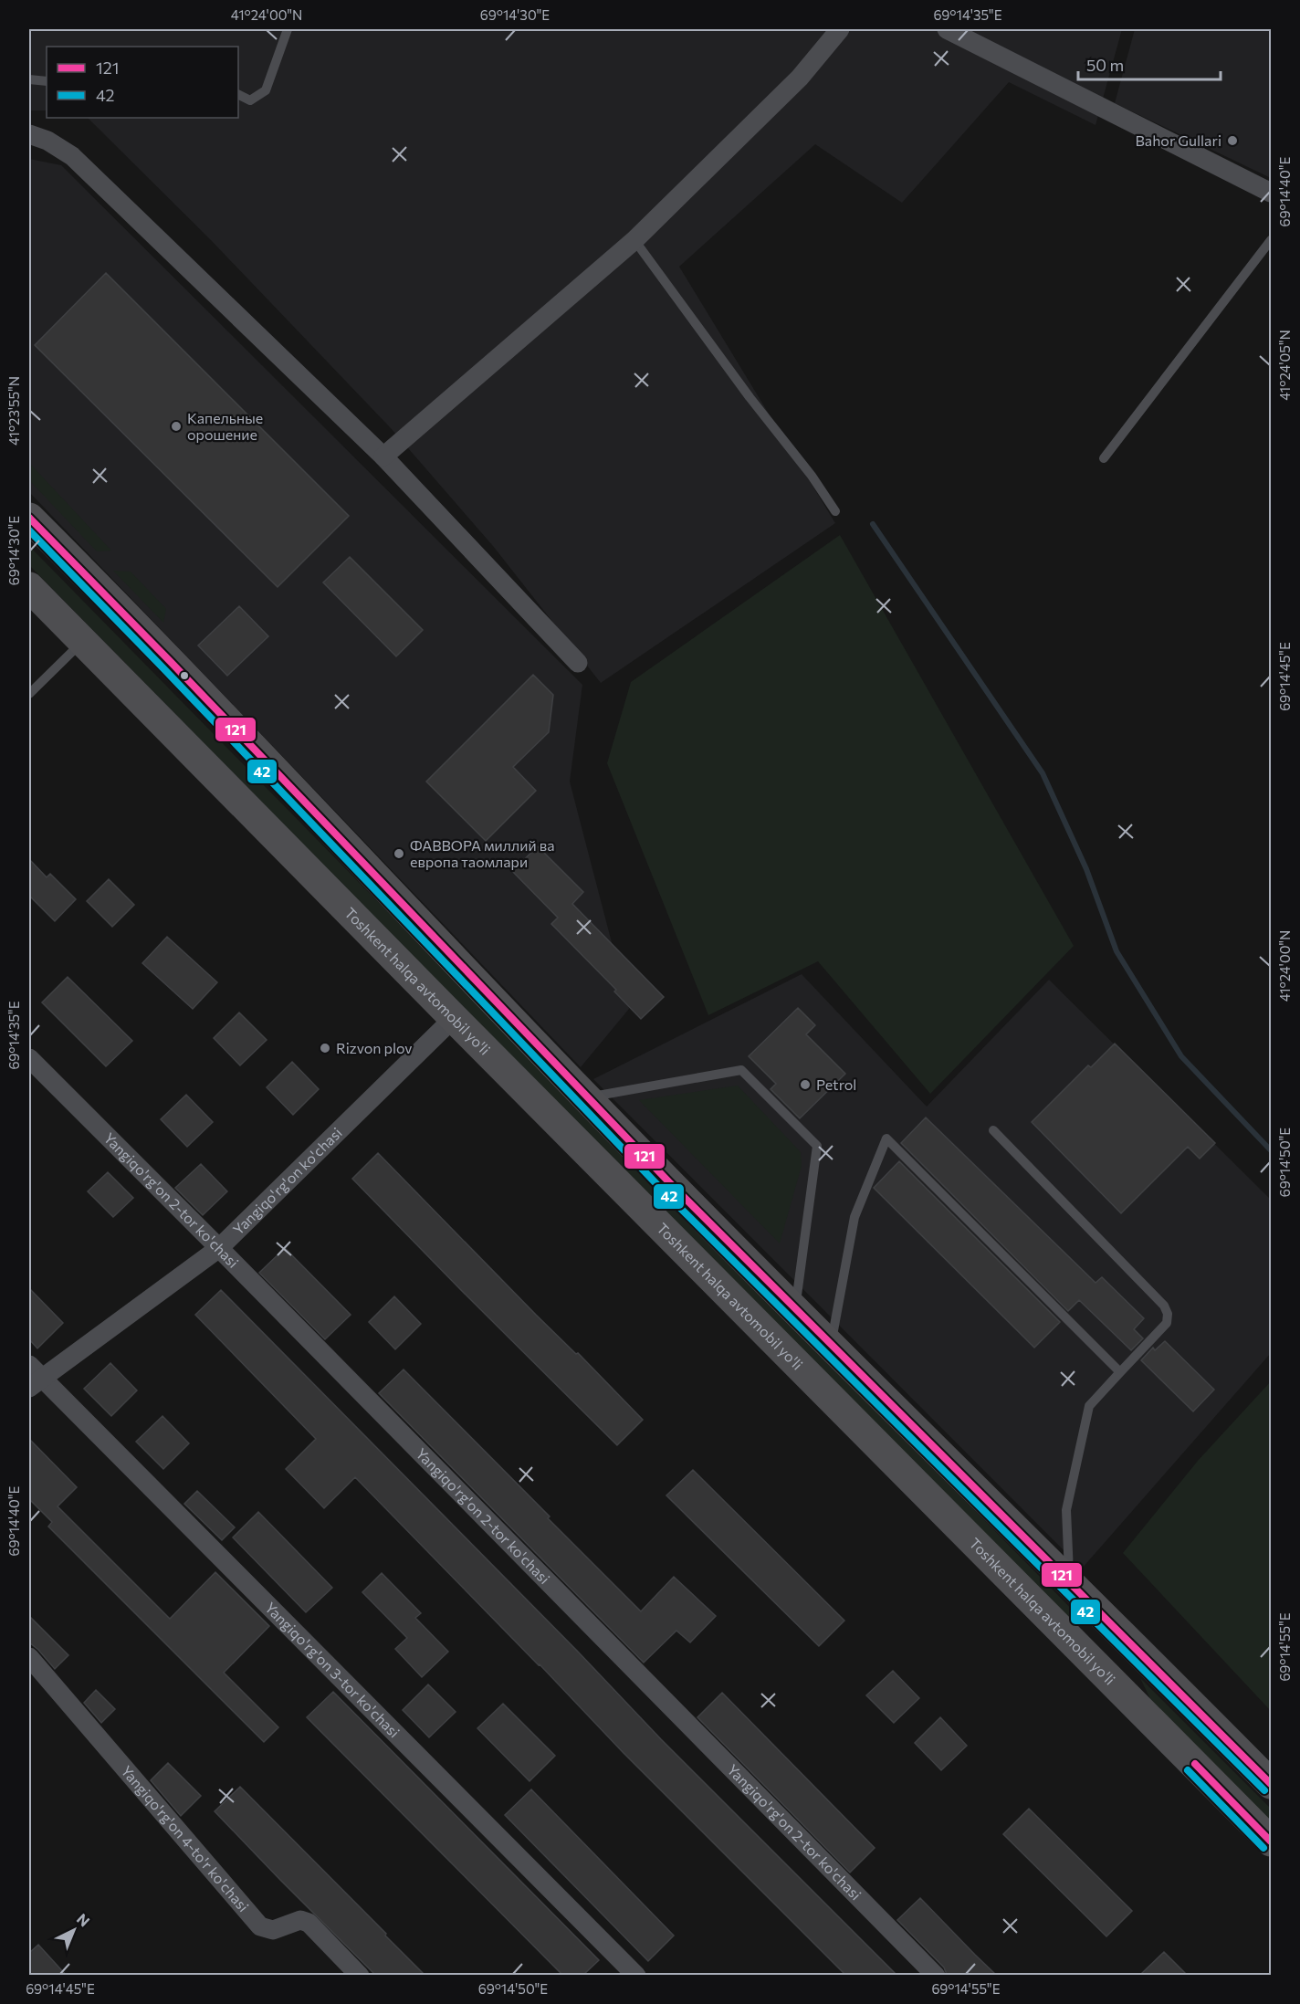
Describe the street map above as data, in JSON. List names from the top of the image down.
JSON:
{
  "streets": {
    "highway": ["Toshkent halqa avtomobil yo'li"],
    "street": [
      "Yangiqo'rg'on ko'chasi",
      "Yangiqo'rg'on 2-tor ko'chasi",
      "Yangiqo'rg'on 3-tor ko'chasi",
      "Yangiqo'rg'on 4-to'r ko'chasi"
    ]
  },
  "crossings": [
    ["Toshkent halqa avtomobil yo'li", "Yangiqo'rg'on ko'chasi"],
    ["Yangiqo'rg'on ko'chasi", "Yangiqo'rg'on 2-tor ko'chasi"],
    ["Yangiqo'rg'on ko'chasi", "Yangiqo'rg'on 3-tor ko'chasi"]
  ],
  "places": [
    "Bahor Gullari",
    "Капельные орошение",
    "ФАВВОРА миллий ва европа таомлари",
    "Rizvon plov",
    "Petrol"
  ],
  "lines": ["transit line 121", "transit line 42"],
  "legend": ["121", "42"],
  "scale_bar": "50 m",
  "north": "top right",
  "coordinates": [
    "41°24'00\"N",
    "69°14'30\"E",
    "69°14'35\"E",
    "69°14'40\"E",
    "41°24'05\"N",
    "41°23'55\"N",
    "69°14'45\"E",
    "69°14'50\"E",
    "69°14'55\"E"
  ]
}
